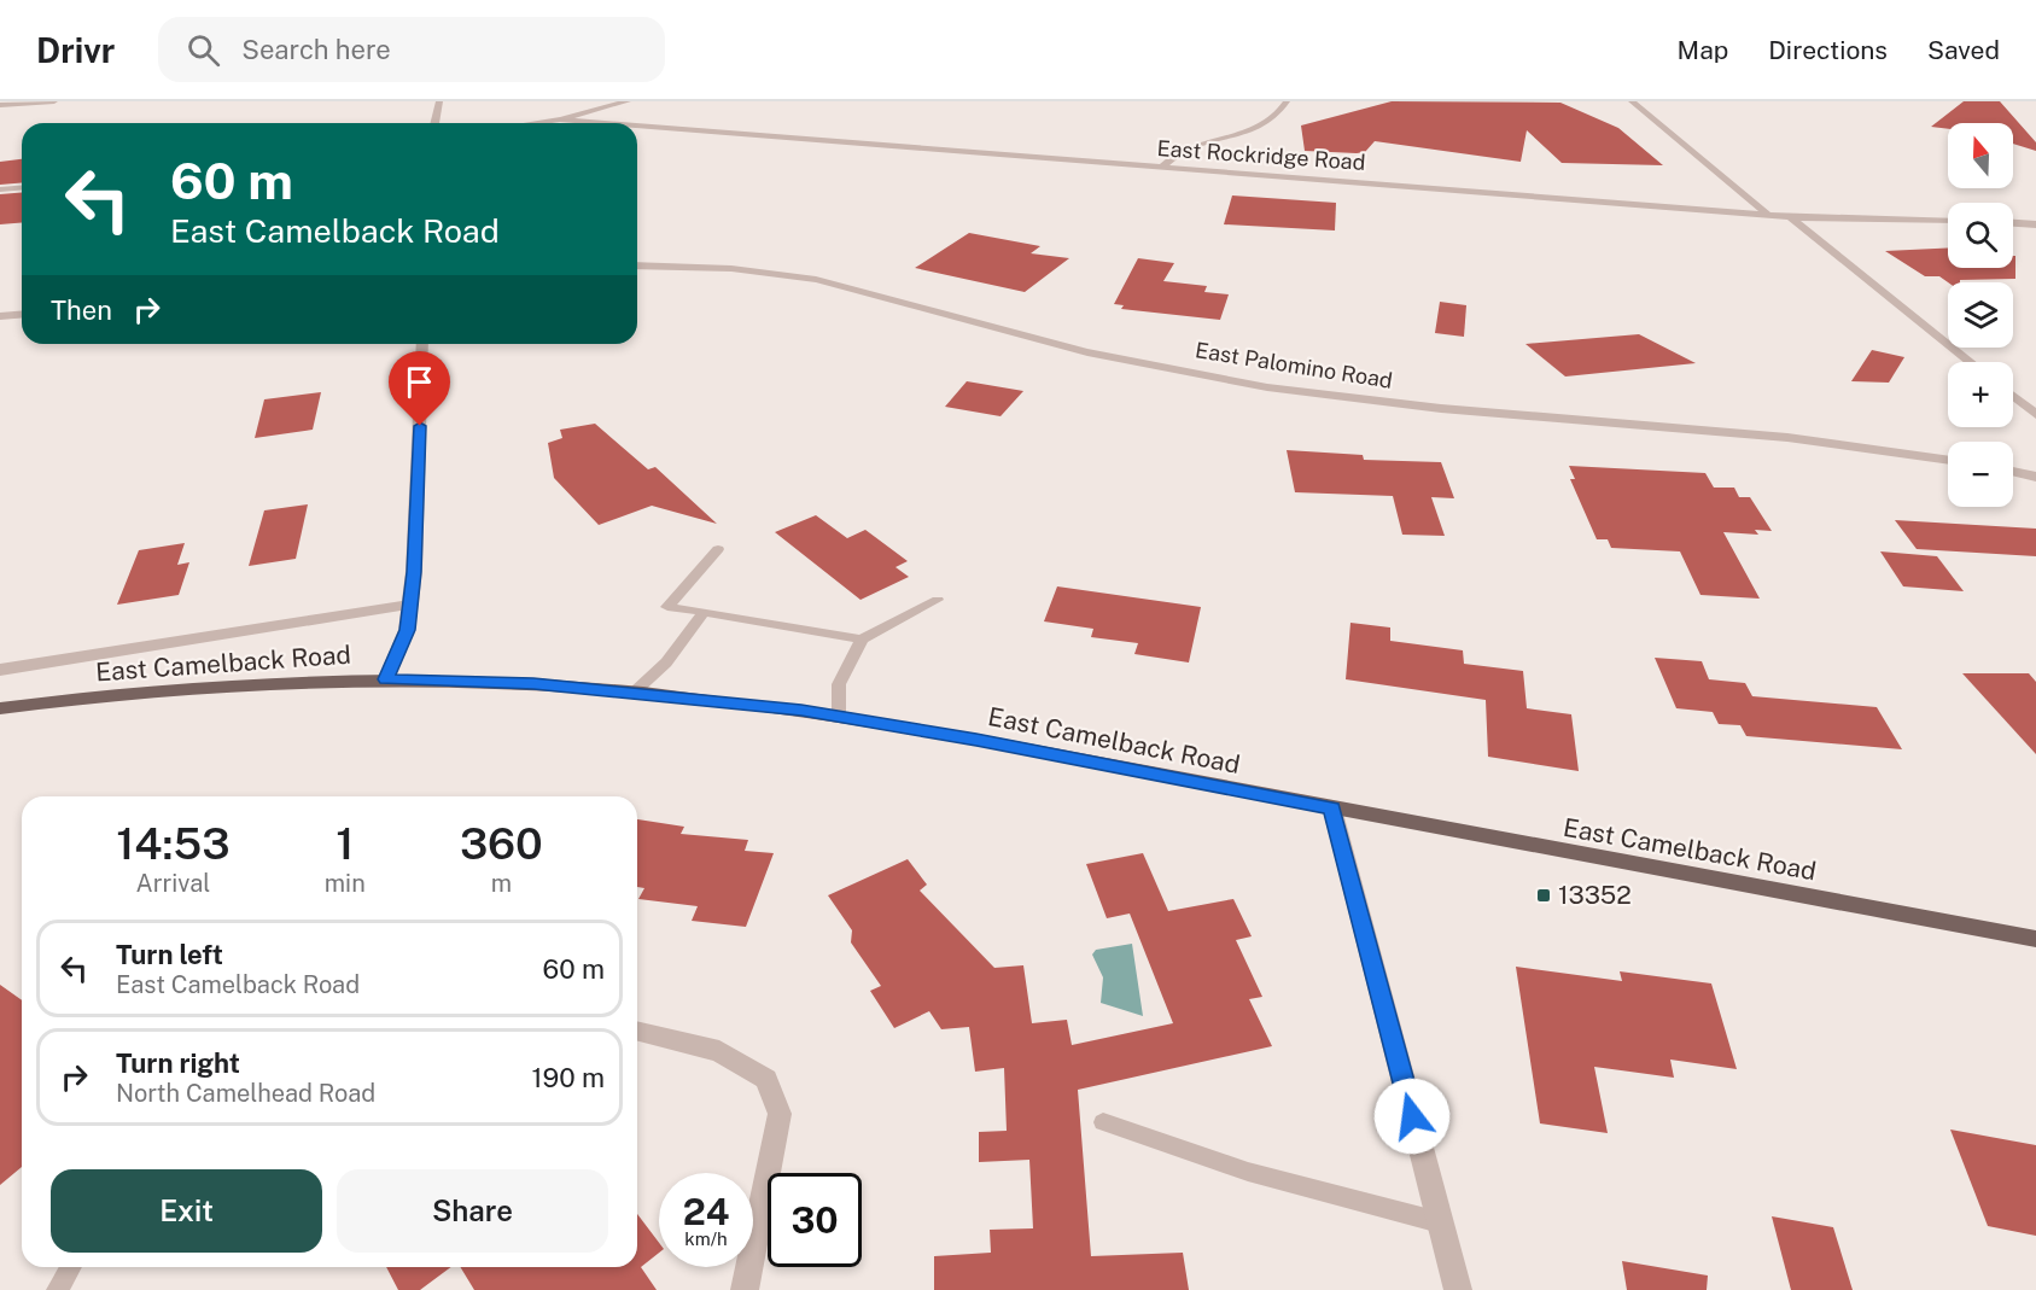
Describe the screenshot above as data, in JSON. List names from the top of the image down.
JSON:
{
  "streets": {
    "main road": ["East Camelback Road"],
    "street": ["East Rockridge Road", "East Palomino Road"]
  },
  "places": {
    "transit": ["13352"]
  },
  "north": "top",
  "page": {
    "header": "Drivr",
    "search": "Search here",
    "nav": ["Map", "Directions", "Saved"],
    "map_buttons": ["+", "−"],
    "turn": ["60 m", "East Camelback Road"],
    "then": "Then",
    "eta": [
      "14:53",
      "Arrival",
      "1",
      "min",
      "360",
      "m"
    ],
    "list": [
      {
        "name": "Turn left",
        "note": "East Camelback Road",
        "value": "60 m"
      },
      {
        "name": "Turn right",
        "note": "North Camelhead Road",
        "value": "190 m"
      }
    ],
    "buttons": ["Exit", "Share"],
    "speed": "24 km/h",
    "limit": "30"
  }
}
